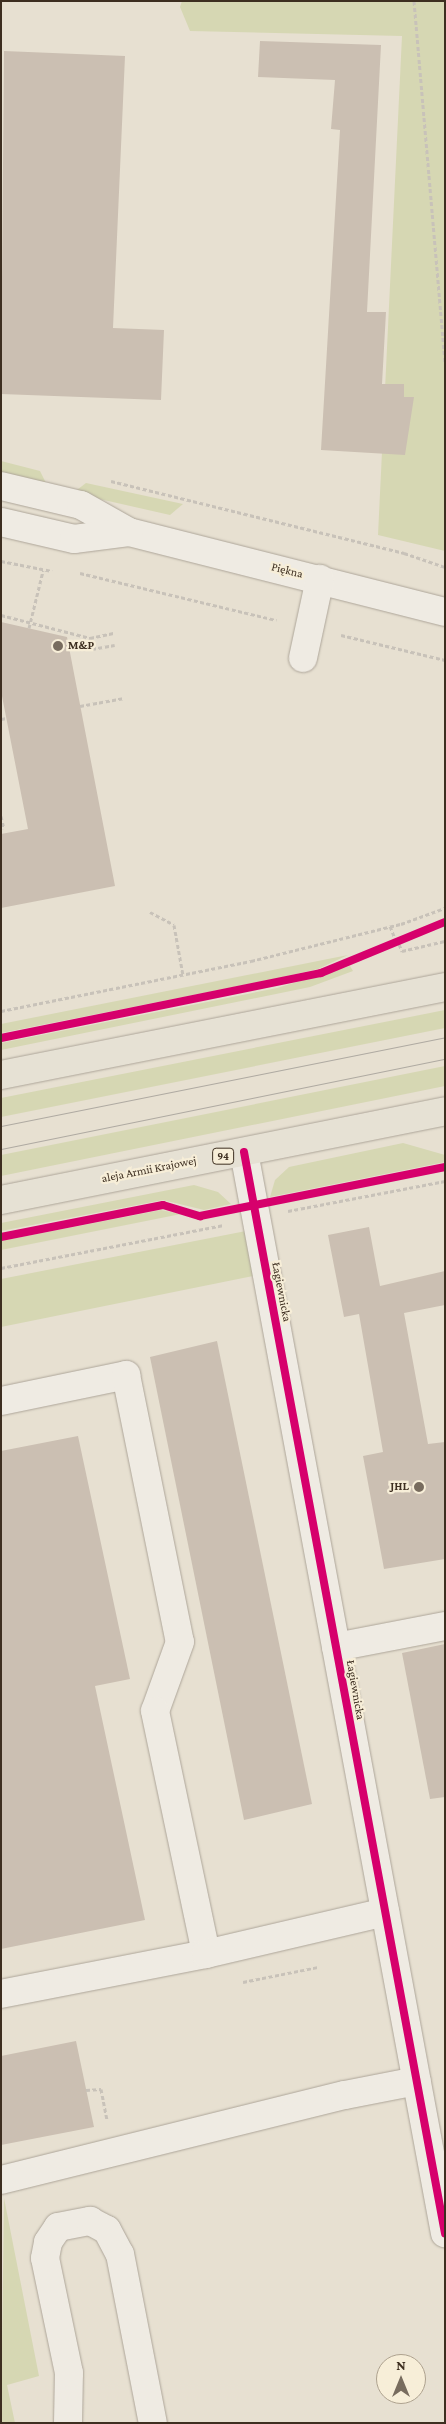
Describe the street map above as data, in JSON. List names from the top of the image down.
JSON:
{
  "streets": {
    "main road": ["94", "aleja Armii Krajowej"],
    "street": ["Piękna", "Łagiewnicka"]
  },
  "crossings": [
    ["aleja Armii Krajowej", "Łagiewnicka"]
  ],
  "places": ["M&P", "JHL"],
  "north": "top"
}
